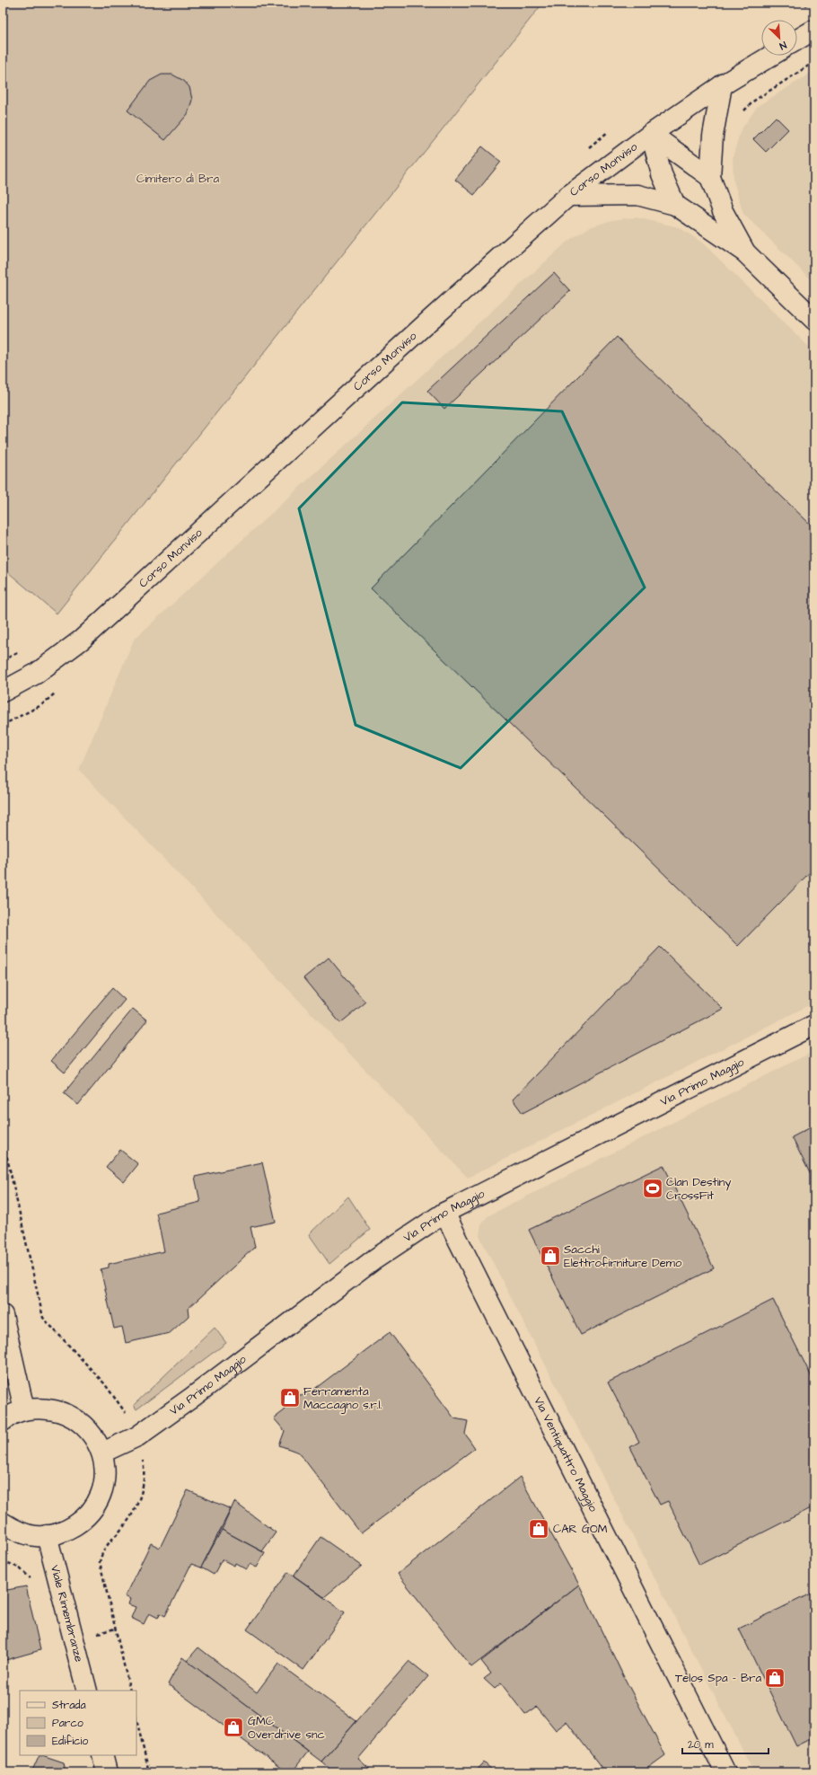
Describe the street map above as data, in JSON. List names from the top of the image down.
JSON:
{
  "streets": {
    "street": [
      "Corso Monviso",
      "Via Primo Maggio",
      "Via Ventiquattro Maggio",
      "Viale Rimembranze"
    ]
  },
  "crossings": [
    ["Via Primo Maggio", "Via Ventiquattro Maggio"]
  ],
  "parks": ["Cimitero di Bra"],
  "places": {
    "sports": ["Clan Destiny CrossFit"],
    "shop": [
      "Sacchi Elettrofirniture Demo",
      "Ferramenta Maccagno s.r.l.",
      "CAR GOM",
      "Telos Spa - Bra",
      "GMC Overdrive snc"
    ]
  },
  "legend": ["Strada", "Parco", "Edificio"],
  "scale_bar": "20 m",
  "north": "bottom right"
}
